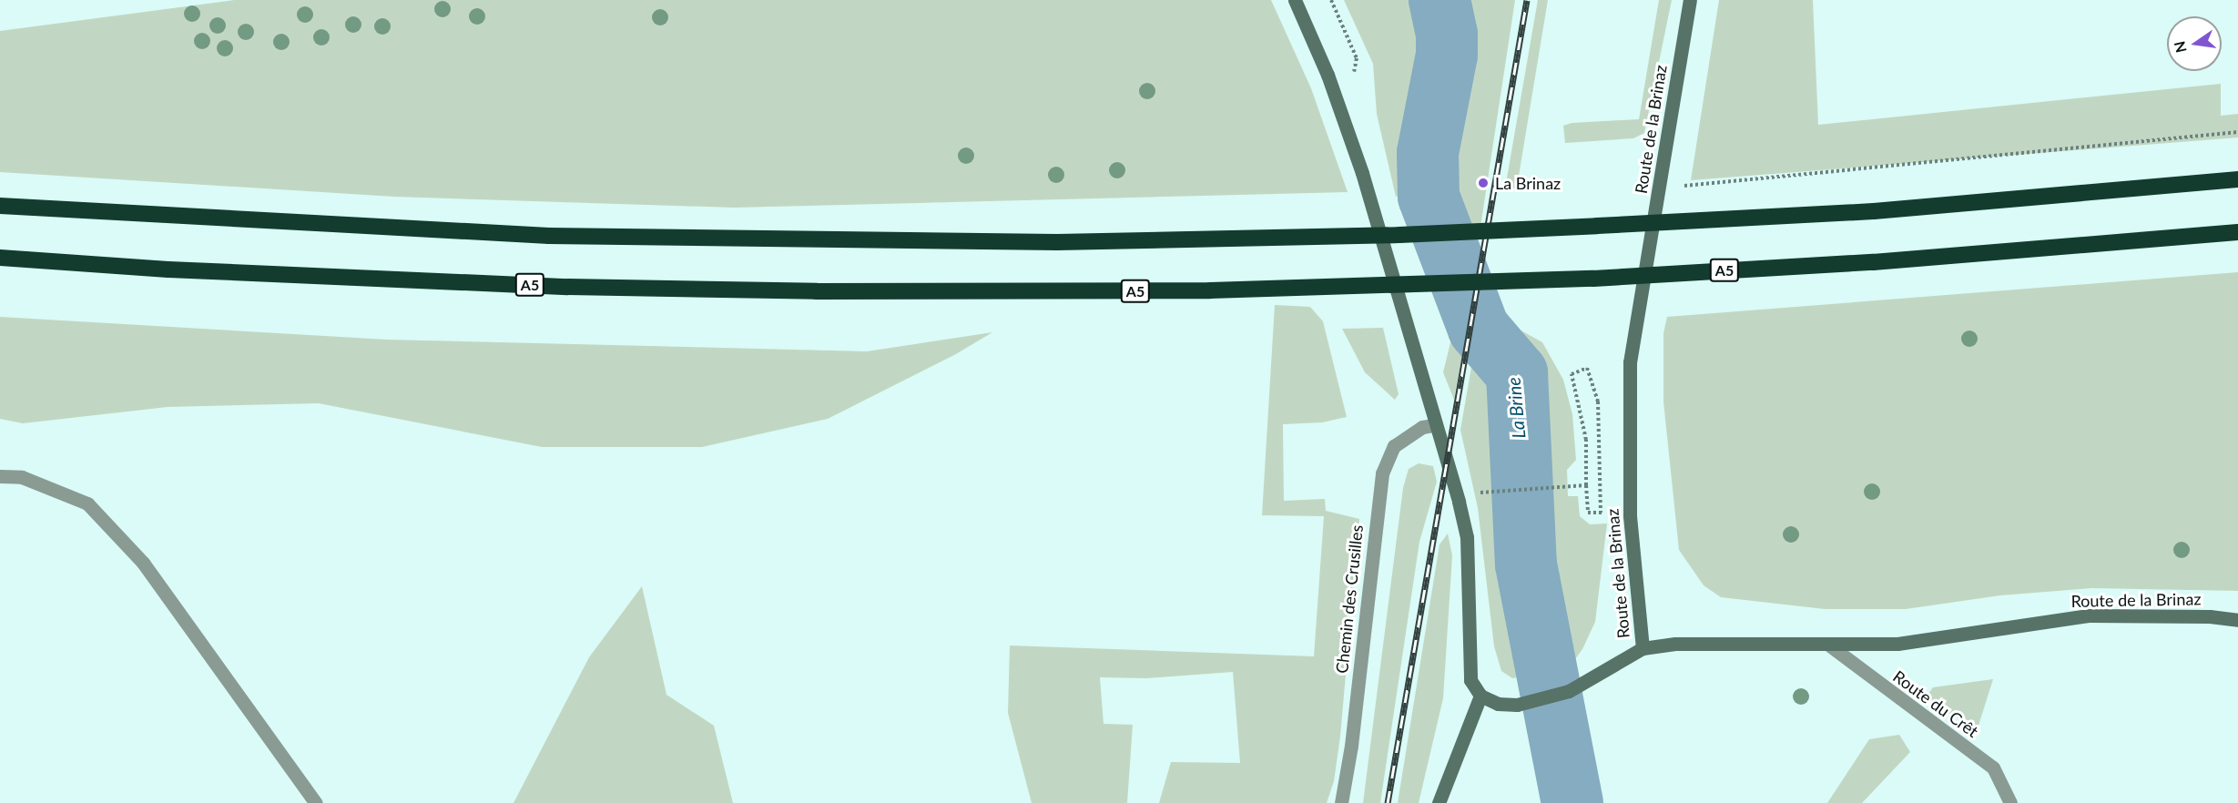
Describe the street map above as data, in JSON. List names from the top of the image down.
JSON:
{
  "streets": {
    "highway": ["A5"],
    "street": ["Route de la Brinaz", "Chemin des Crusilles", "Route du Crêt"]
  },
  "crossings": [
    ["Route de la Brinaz", "Route du Crêt"]
  ],
  "water": ["La Brine"],
  "places": ["La Brinaz"],
  "north": "left"
}
